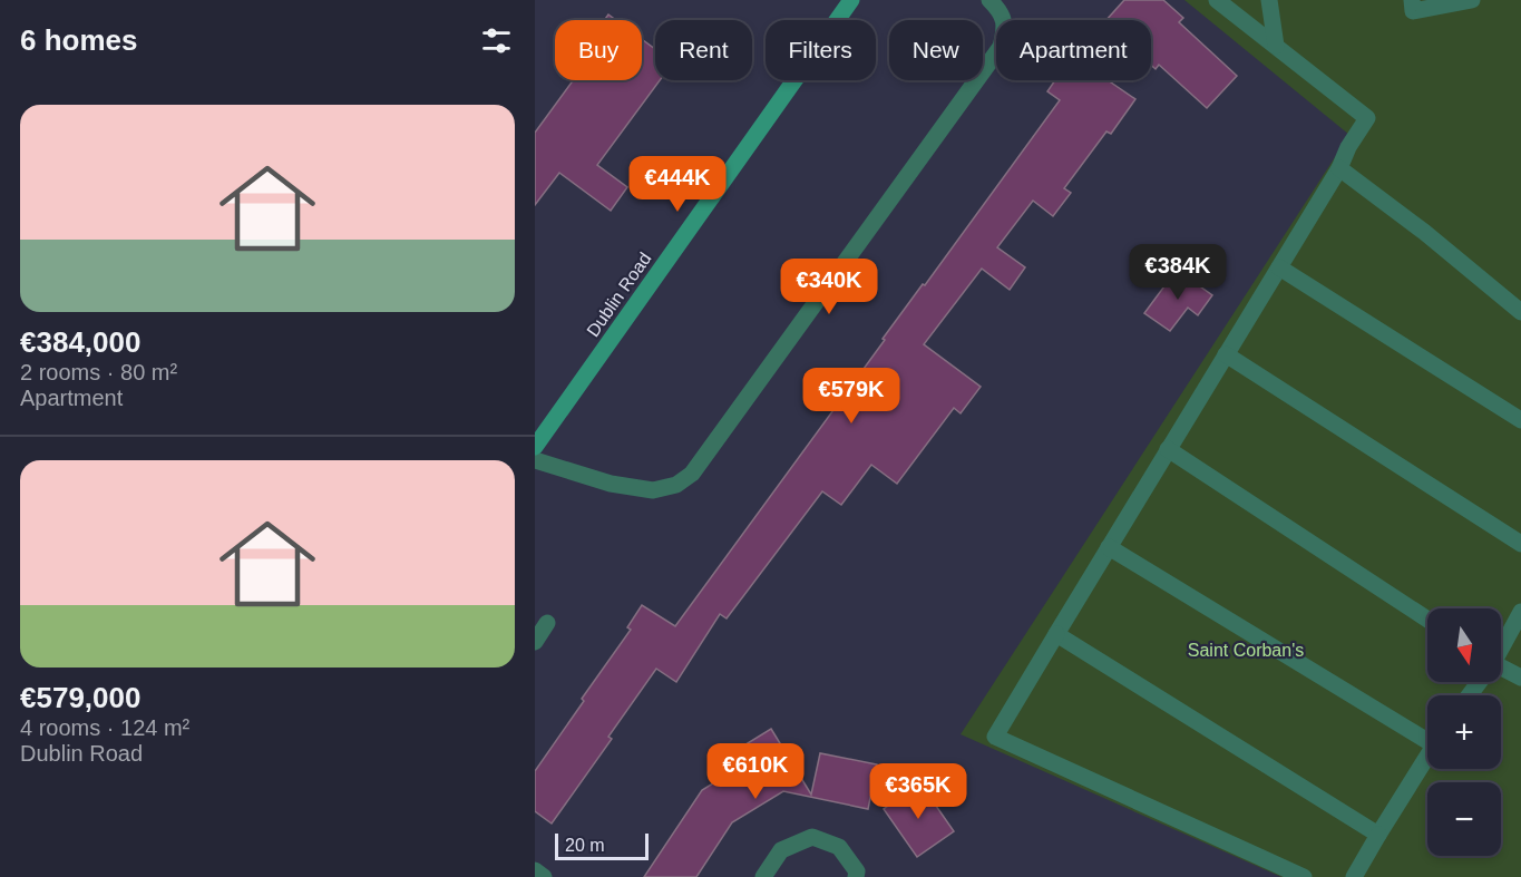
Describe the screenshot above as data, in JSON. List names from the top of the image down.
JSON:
{
  "streets": {
    "main road": ["Dublin Road"]
  },
  "parks": ["Saint Corban's"],
  "scale_bar": "20 m",
  "north": "bottom",
  "page": {
    "heading": "6 homes",
    "chip": [
      "Buy",
      "Rent",
      "Filters",
      "New",
      "Apartment"
    ],
    "list": [
      {
        "name": "€384,000",
        "note": "2 rooms · 80 m² · Apartment"
      },
      {
        "name": "€579,000",
        "note": "4 rooms · 124 m² · Dublin Road"
      }
    ],
    "price": [
      "€444K",
      "€384K",
      "€340K",
      "€579K",
      "€610K",
      "€365K"
    ],
    "map_buttons": ["+", "−"],
    "scale": "20 m"
  }
}
